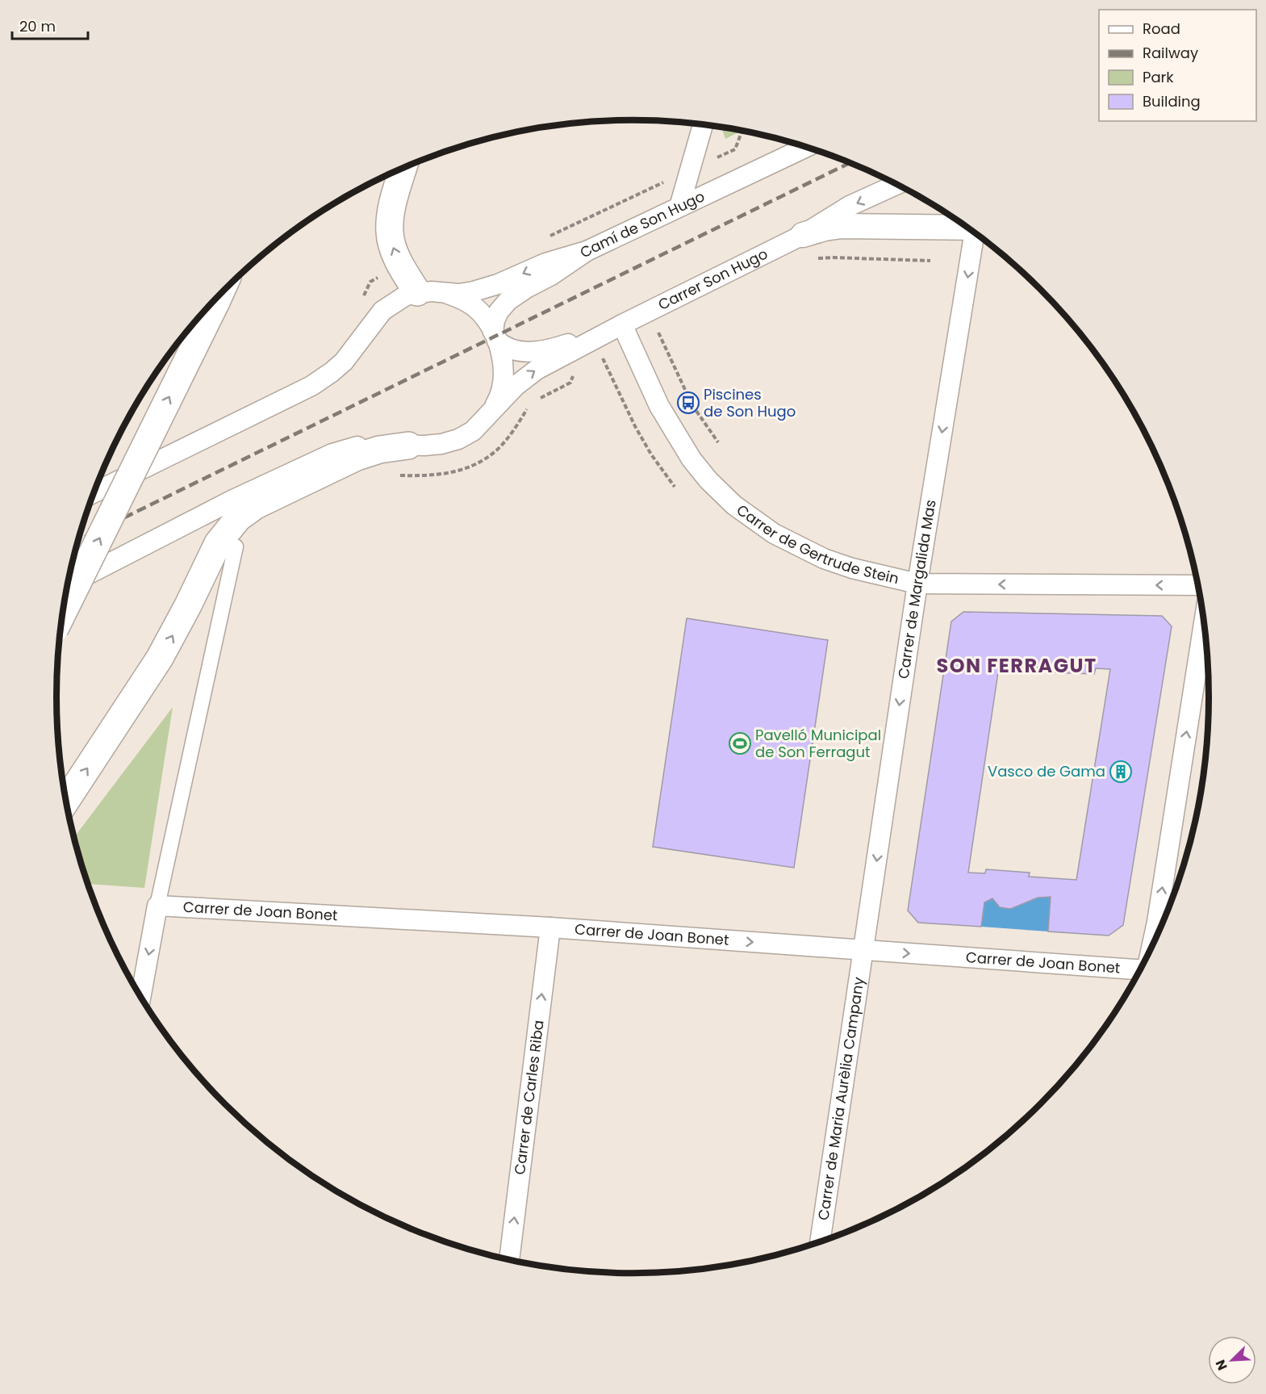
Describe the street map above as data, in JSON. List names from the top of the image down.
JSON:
{
  "streets": {
    "street": [
      "Camí de Son Hugo",
      "Carrer Son Hugo",
      "Carrer de Gertrude Stein",
      "Carrer de Margalida Mas",
      "Carrer de Joan Bonet",
      "Carrer de Carles Riba",
      "Carrer de Maria Aurèlia Campany"
    ]
  },
  "crossings": [
    ["Carrer Son Hugo", "Carrer de Gertrude Stein"],
    ["Carrer de Gertrude Stein", "Carrer de Margalida Mas"],
    ["Carrer de Margalida Mas", "Carrer de Joan Bonet"],
    ["Carrer de Margalida Mas", "Carrer de Maria Aurèlia Campany"],
    ["Carrer de Joan Bonet", "Carrer de Carles Riba"],
    ["Carrer de Joan Bonet", "Carrer de Maria Aurèlia Campany"]
  ],
  "one_way": [
    "Carrer de Gertrude Stein",
    "Carrer de Margalida Mas",
    "Carrer de Joan Bonet",
    "Carrer de Carles Riba"
  ],
  "districts": ["SON FERRAGUT"],
  "places": {
    "bus stop": ["Piscines de Son Hugo"],
    "sports": ["Pavelló Municipal de Son Ferragut"],
    "building": ["Vasco de Gama"]
  },
  "legend": [
    "Road",
    "Railway",
    "Park",
    "Building"
  ],
  "scale_bar": "20 m",
  "north": "bottom left"
}
